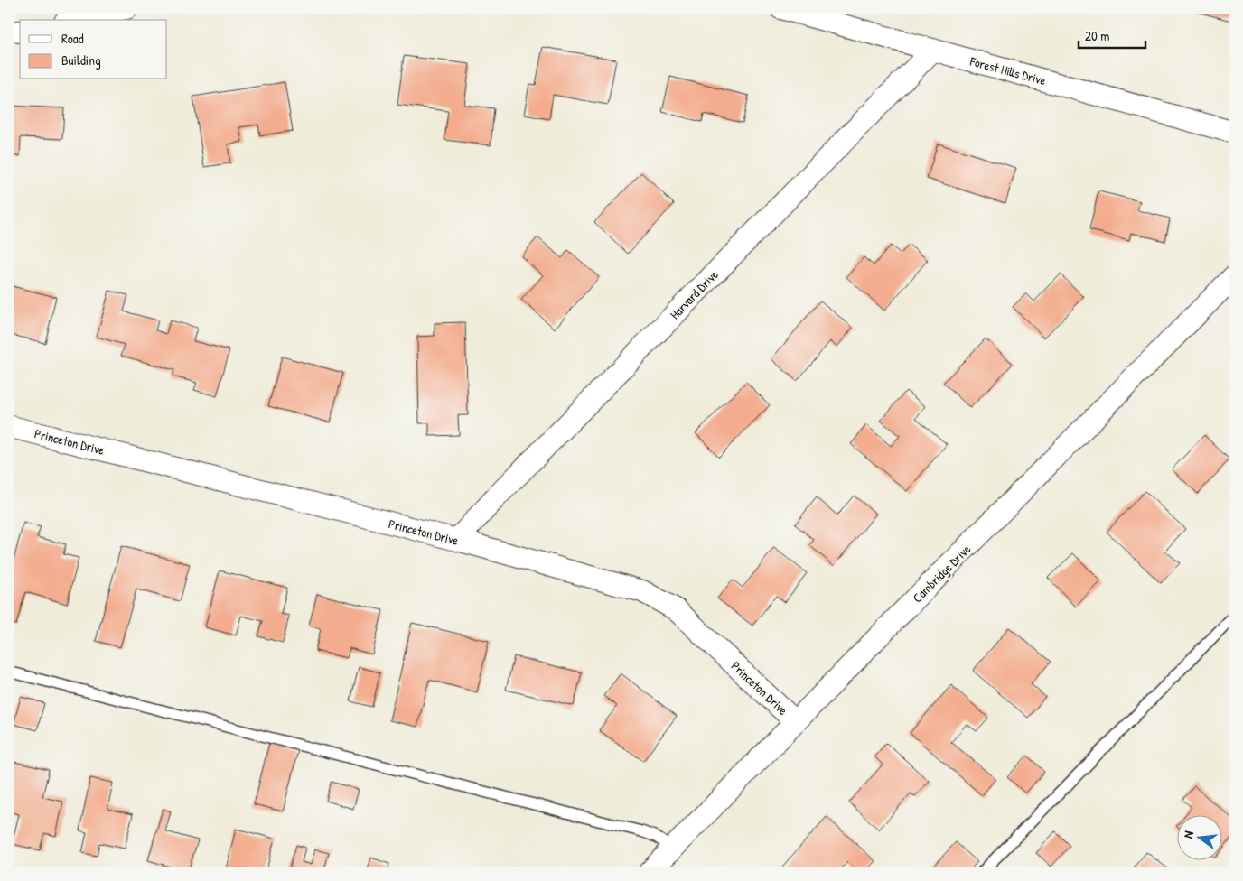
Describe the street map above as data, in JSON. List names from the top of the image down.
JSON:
{
  "streets": {
    "street": [
      "Forest Hills Drive",
      "Harvard Drive",
      "Princeton Drive",
      "Cambridge Drive"
    ]
  },
  "crossings": [
    ["Forest Hills Drive", "Harvard Drive"],
    ["Harvard Drive", "Princeton Drive"],
    ["Princeton Drive", "Cambridge Drive"]
  ],
  "legend": ["Road", "Building"],
  "scale_bar": "20 m",
  "north": "left"
}
